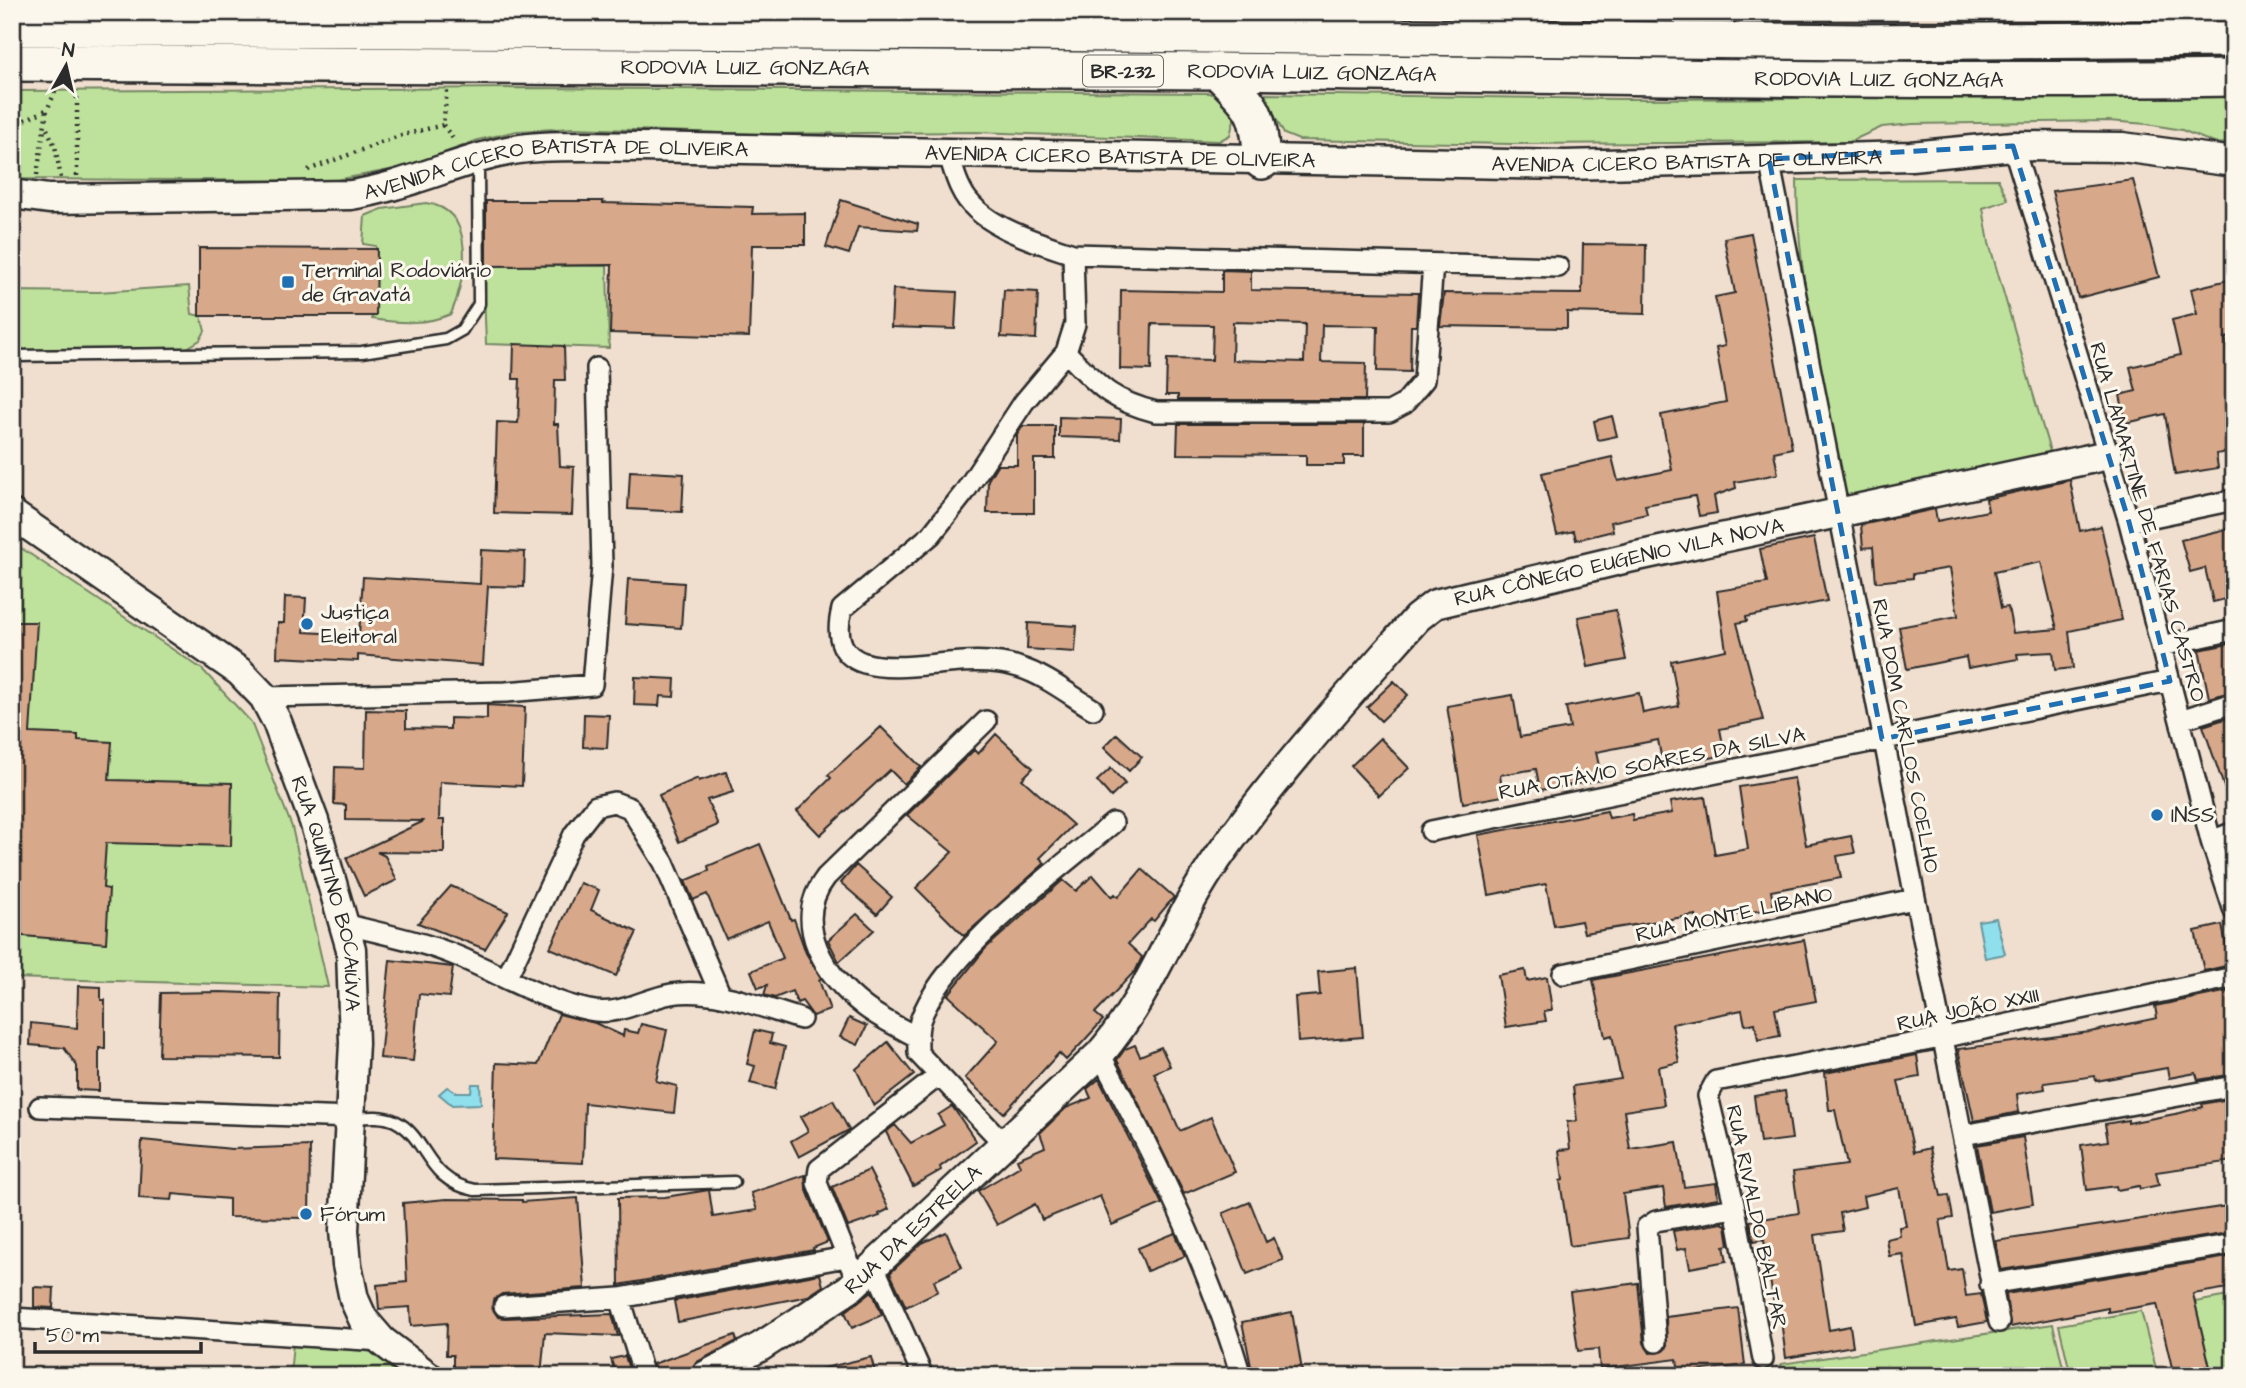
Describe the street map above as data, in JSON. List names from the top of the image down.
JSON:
{
  "streets": {
    "highway": ["RODOVIA LUIZ GONZAGA", "BR-232"],
    "main road": [
      "AVENIDA CICERO BATISTA DE OLIVEIRA",
      "RUA CÔNEGO EUGENIO VILA NOVA",
      "RUA QUINTINO BOCAIÚVA",
      "RUA DA ESTRELA"
    ],
    "street": [
      "RUA LAMARTINE DE FARIAS CASTRO",
      "RUA DOM CARLOS COELHO",
      "RUA OTÁVIO SOARES DA SILVA",
      "RUA MONTE LIBANO",
      "RUA JOÃO XXIII",
      "RUA RIVALDO BALTAR"
    ]
  },
  "crossings": [
    ["AVENIDA CICERO BATISTA DE OLIVEIRA", "RUA LAMARTINE DE FARIAS CASTRO"],
    ["AVENIDA CICERO BATISTA DE OLIVEIRA", "RUA DOM CARLOS COELHO"],
    ["RUA LAMARTINE DE FARIAS CASTRO", "RUA CÔNEGO EUGENIO VILA NOVA"],
    ["RUA LAMARTINE DE FARIAS CASTRO", "RUA OTÁVIO SOARES DA SILVA"],
    ["RUA CÔNEGO EUGENIO VILA NOVA", "RUA DOM CARLOS COELHO"],
    ["RUA CÔNEGO EUGENIO VILA NOVA", "RUA DA ESTRELA"],
    ["RUA DOM CARLOS COELHO", "RUA OTÁVIO SOARES DA SILVA"],
    ["RUA DOM CARLOS COELHO", "RUA MONTE LIBANO"],
    ["RUA DOM CARLOS COELHO", "RUA JOÃO XXIII"],
    ["RUA JOÃO XXIII", "RUA RIVALDO BALTAR"]
  ],
  "places": {
    "transit": ["Terminal Rodoviário de Gravatá"],
    "other": ["Justiça Eleitoral", "INSS", "Fórum"]
  },
  "scale_bar": "50 m",
  "north": "top"
}
